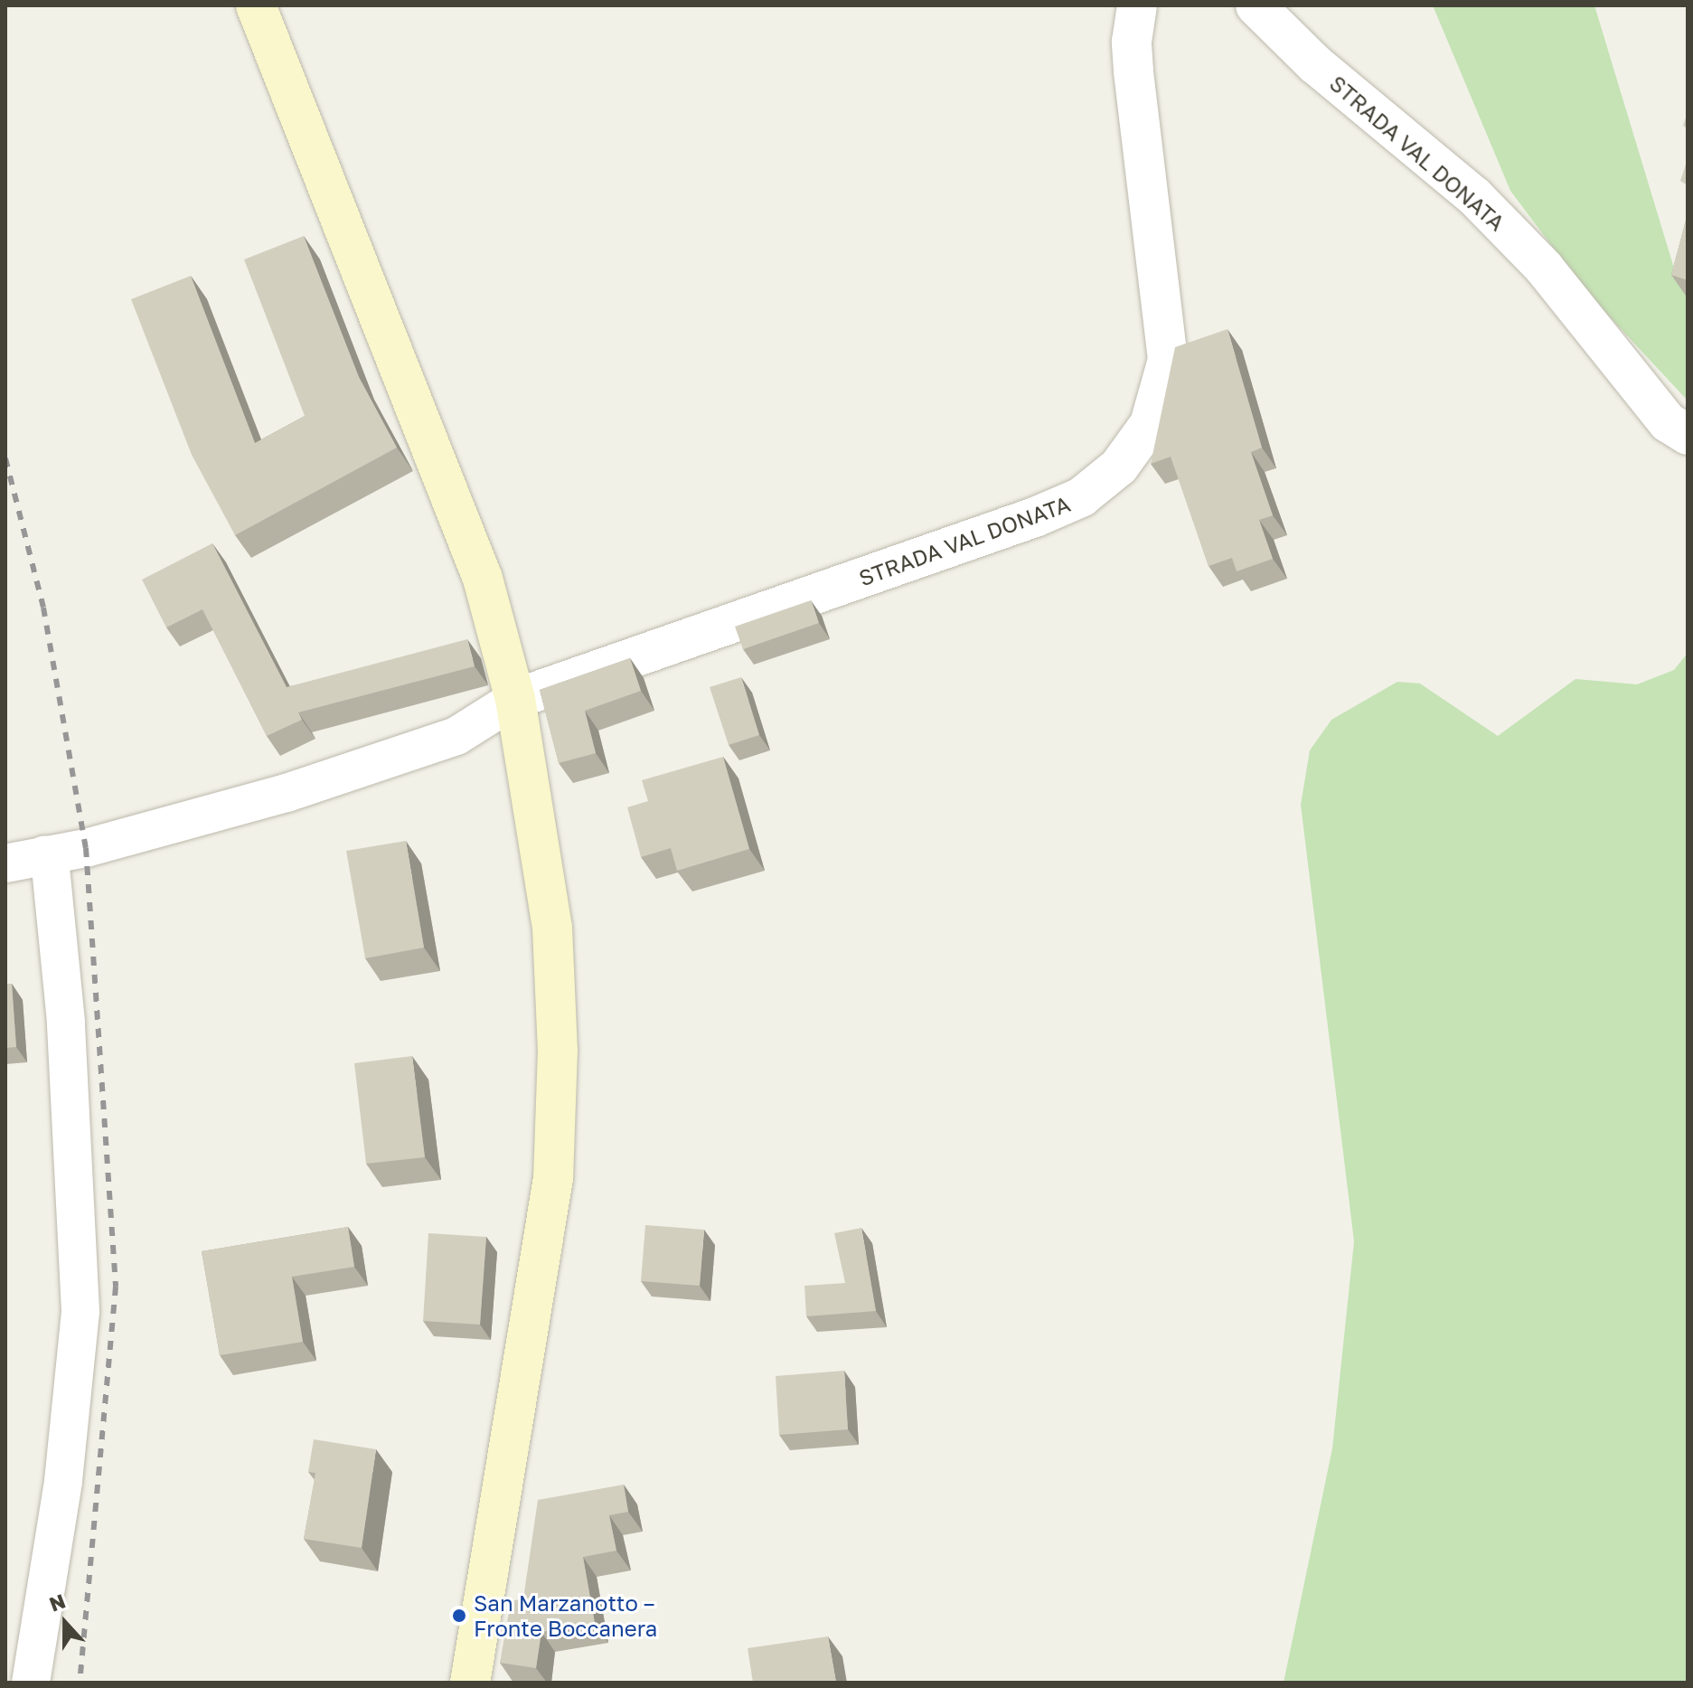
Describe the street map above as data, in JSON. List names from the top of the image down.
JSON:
{
  "streets": {
    "street": ["STRADA VAL DONATA"]
  },
  "places": ["San Marzanotto – Fronte Boccanera"],
  "north": "top"
}
